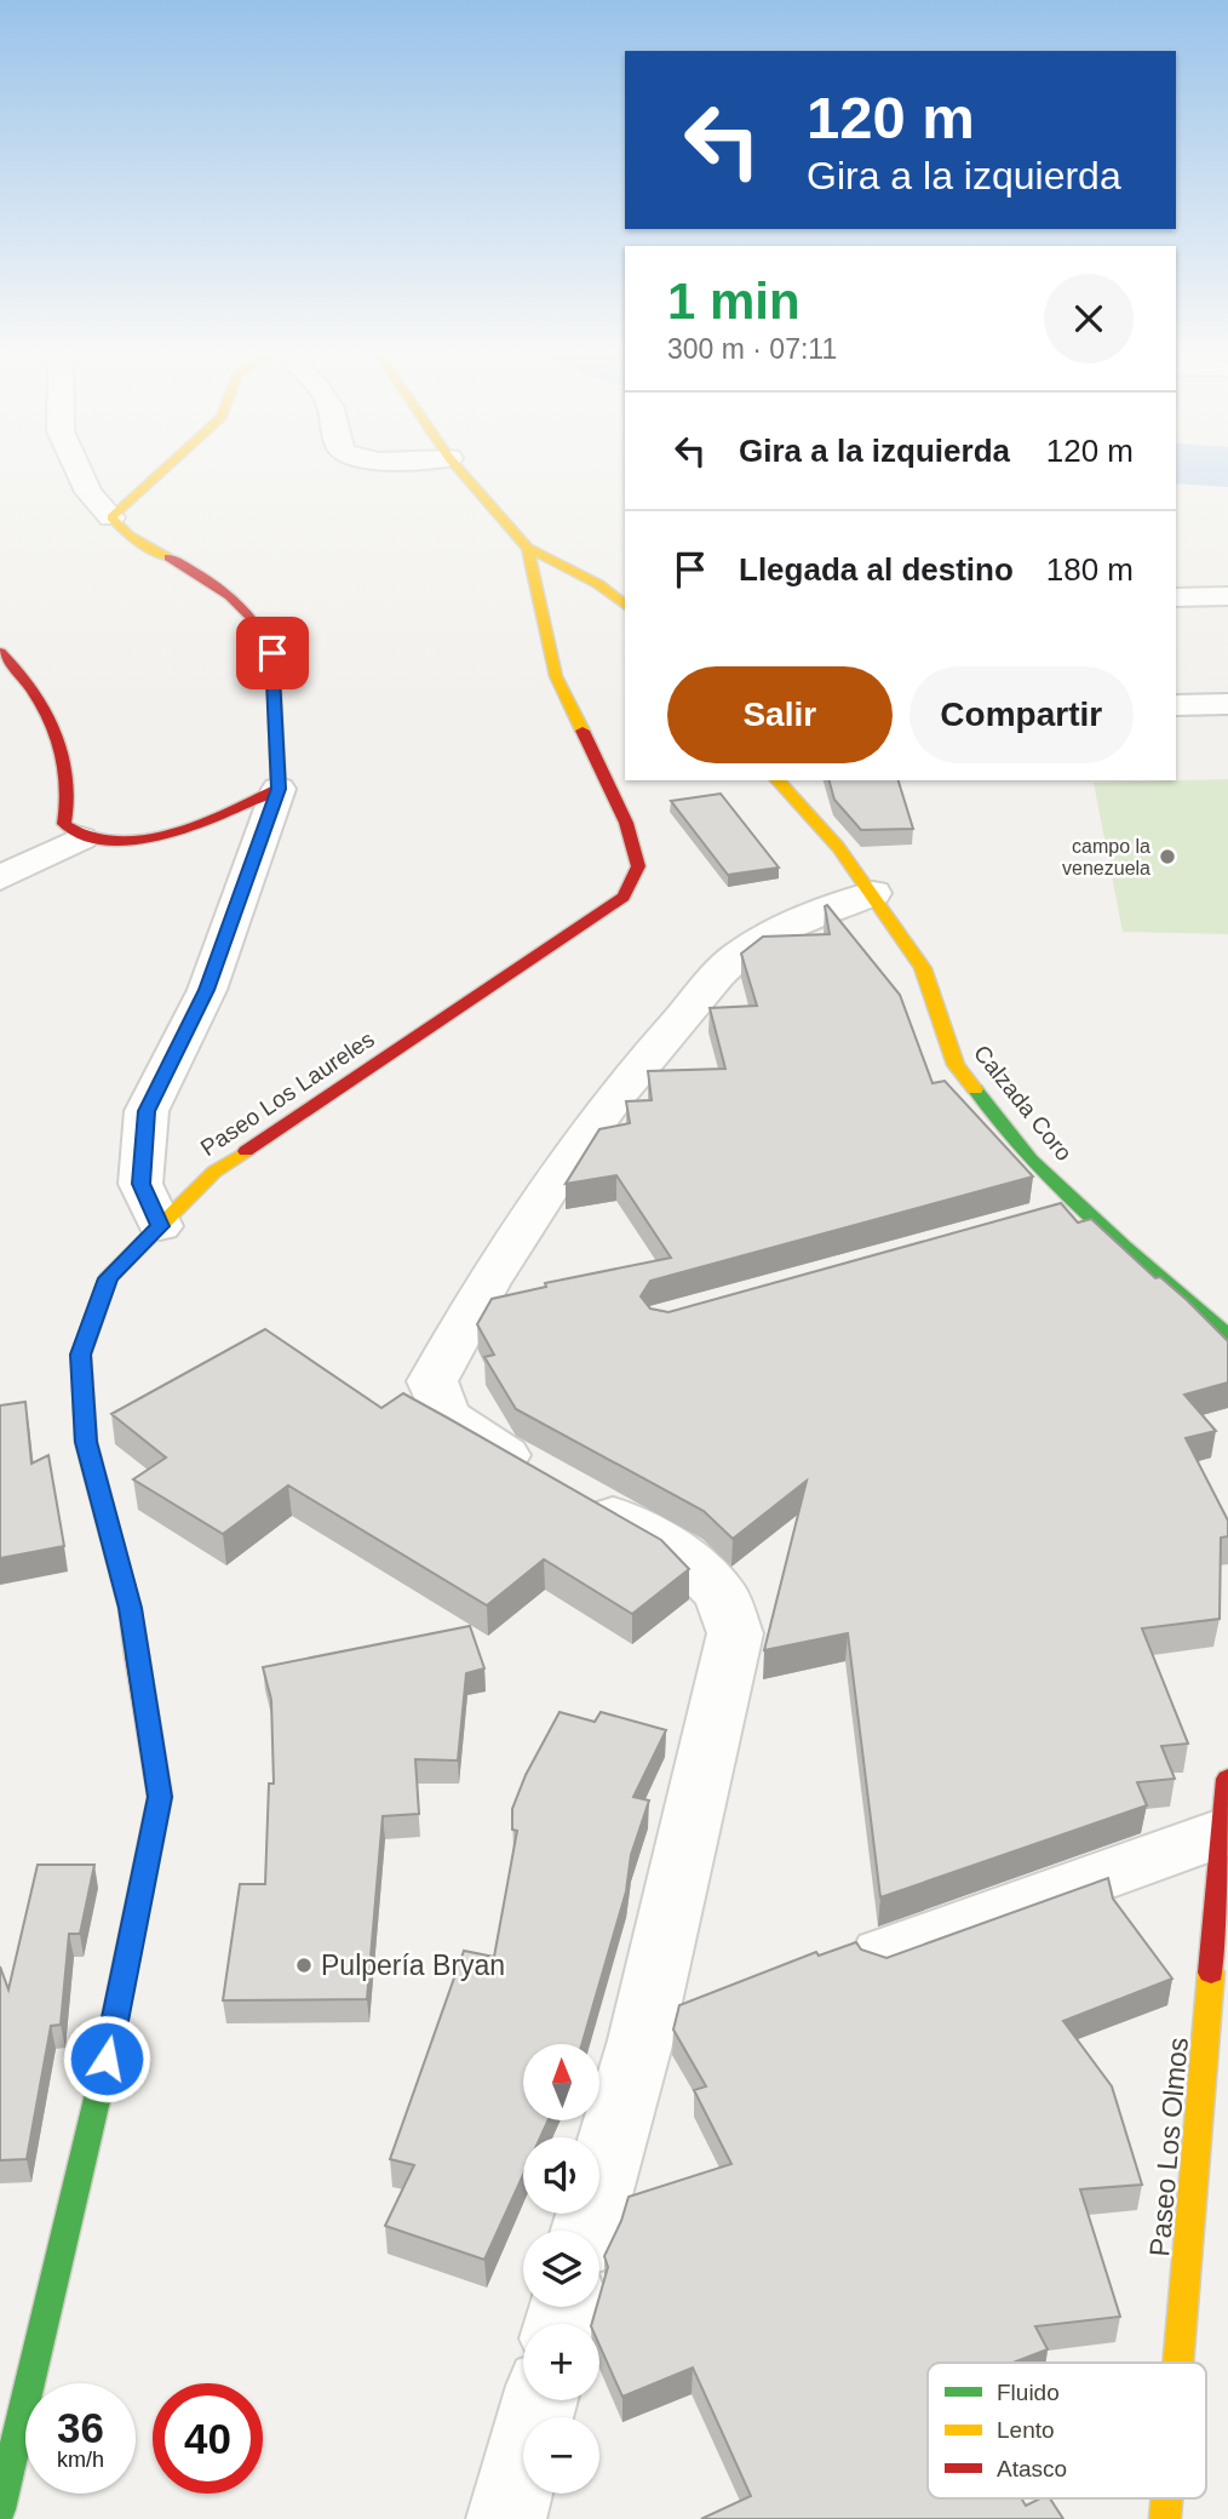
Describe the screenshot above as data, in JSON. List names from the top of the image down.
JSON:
{
  "streets": {
    "street": ["Paseo Los Laureles", "Calzada Coro", "Paseo Los Olmos"]
  },
  "places": ["campo la venezuela", "Pulpería Bryan"],
  "legend": ["Fluido", "Lento", "Atasco"],
  "north": "top",
  "page": {
    "turn": ["120 m", "Gira a la izquierda"],
    "heading": ["1 min", "300 m · 07:11"],
    "list": [
      {
        "name": "Gira a la izquierda",
        "value": "120 m"
      },
      {
        "name": "Llegada al destino",
        "value": "180 m"
      }
    ],
    "buttons": ["Salir", "Compartir"],
    "map_buttons": ["+", "−"],
    "speed": "36 km/h",
    "limit": "40"
  }
}
